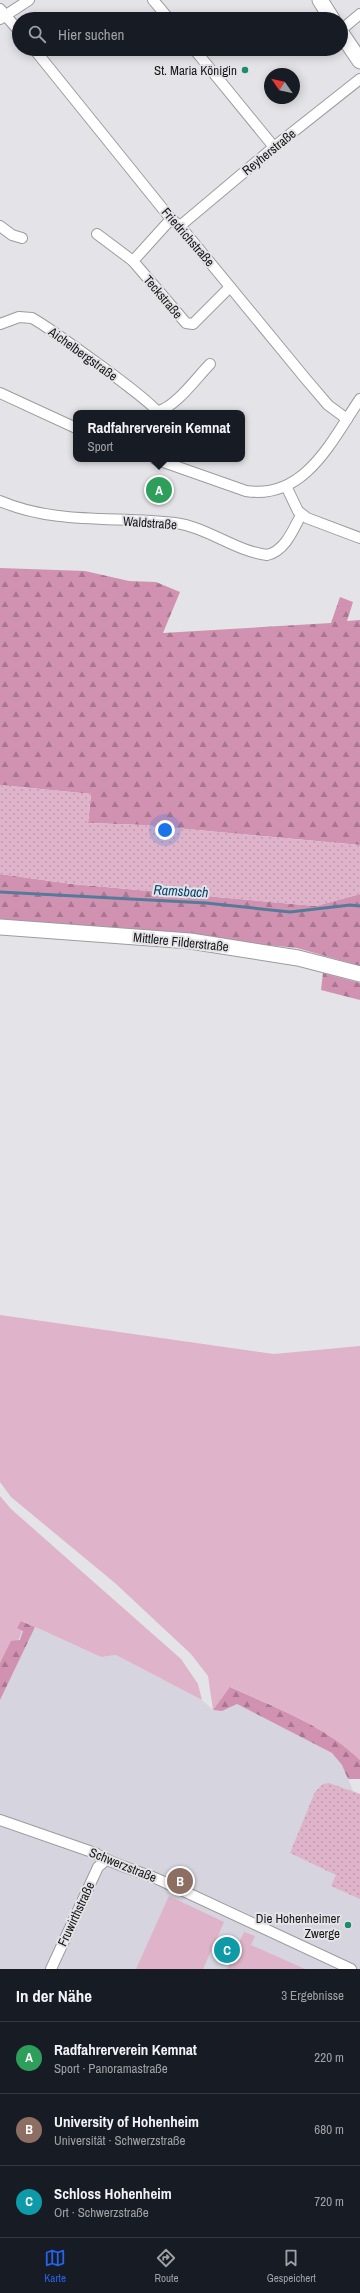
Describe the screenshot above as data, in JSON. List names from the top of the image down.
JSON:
{
  "streets": {
    "main road": ["Mittlere Filderstraße"],
    "street": [
      "Reyherstraße",
      "Friedrichstraße",
      "Teckstraße",
      "Aichelbergstraße",
      "Waldstraße",
      "Schwerzstraße",
      "Fruwirthstraße"
    ]
  },
  "crossings": [
    ["Reyherstraße", "Friedrichstraße"],
    ["Friedrichstraße", "Teckstraße"],
    ["Schwerzstraße", "Fruwirthstraße"]
  ],
  "water": ["Ramsbach"],
  "places": ["St. Maria Königin", "Die Hohenheimer Zwerge"],
  "north": "top left",
  "page": {
    "search": "Hier suchen",
    "popup": ["Radfahrerverein Kemnat", "Sport"],
    "pins": ["A", "B", "C"],
    "heading": ["In der Nähe", "3 Ergebnisse"],
    "list": [
      {
        "mark": "A",
        "name": "Radfahrerverein Kemnat",
        "note": "Sport · Panoramastraße",
        "value": "220 m"
      },
      {
        "mark": "B",
        "name": "University of Hohenheim",
        "note": "Universität · Schwerzstraße",
        "value": "680 m"
      },
      {
        "mark": "C",
        "name": "Schloss Hohenheim",
        "note": "Ort · Schwerzstraße",
        "value": "720 m"
      }
    ],
    "nav": ["Karte", "Route", "Gespeichert"]
  }
}
